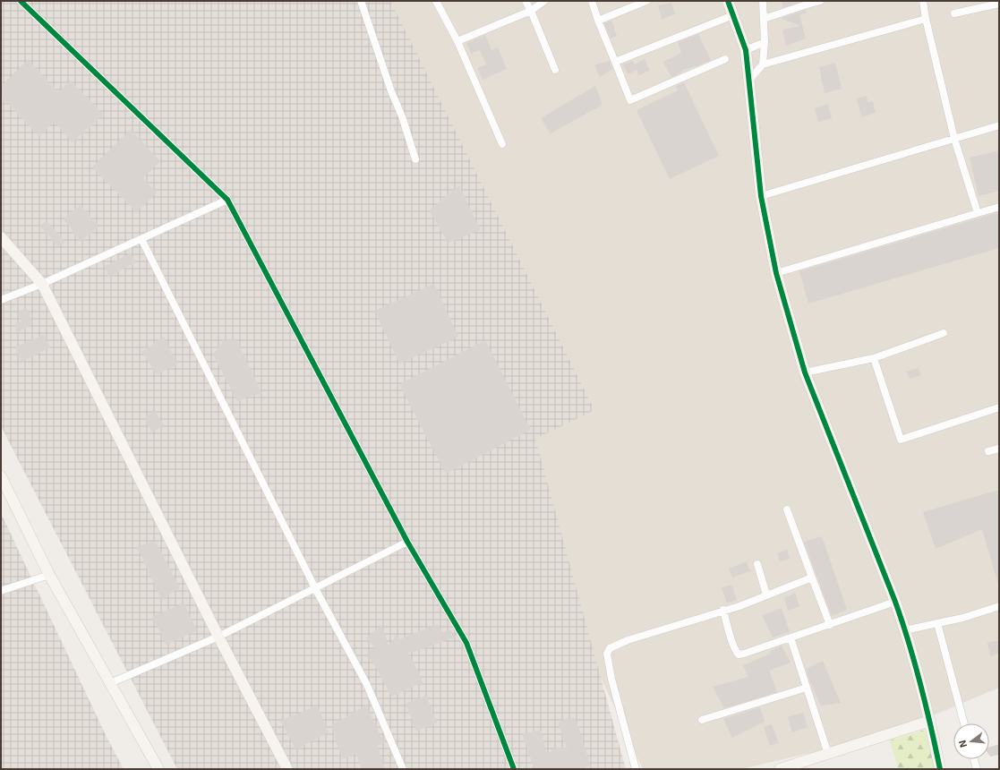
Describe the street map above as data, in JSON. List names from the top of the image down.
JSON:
{
  "north": "left"
}
